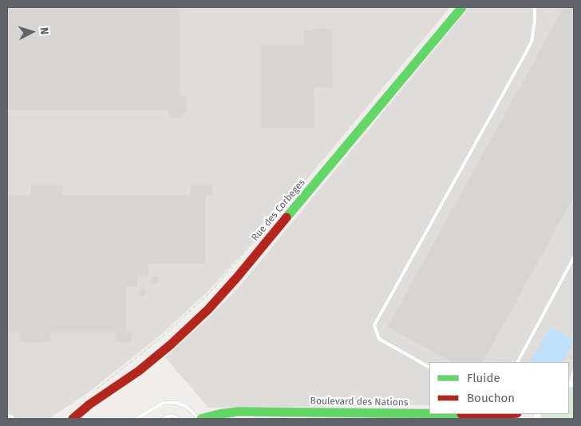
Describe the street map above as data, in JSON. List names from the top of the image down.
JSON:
{
  "streets": {
    "street": ["Rue des Corbeges", "Boulevard des Nations"]
  },
  "legend": ["Fluide", "Bouchon"],
  "north": "right"
}
